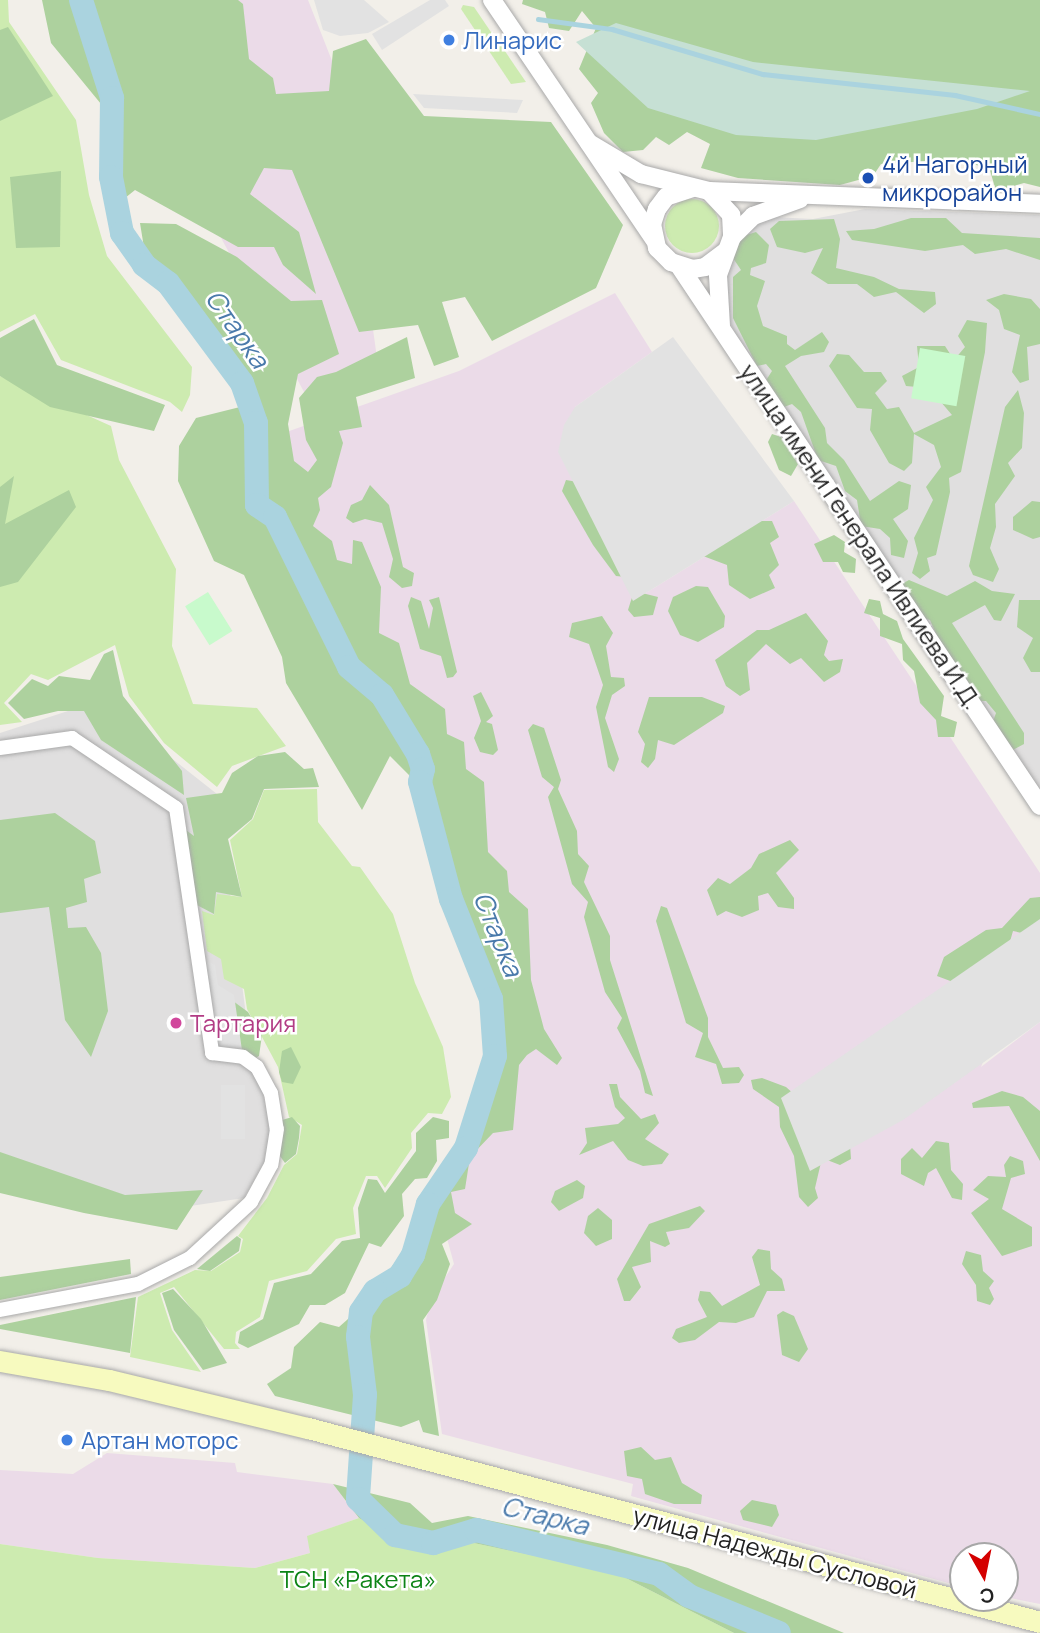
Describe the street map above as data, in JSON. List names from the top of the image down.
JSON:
{
  "streets": {
    "main road": ["улица Надежды Сусловой"],
    "street": ["улица имени Генерала Ивлиева И.Д."]
  },
  "water": ["Старка"],
  "parks": ["ТСН «Ракета»"],
  "places": [
    "Линарис",
    "4й Нагорный микрорайон",
    "Тартария",
    "Артан моторс"
  ],
  "north": "bottom"
}
